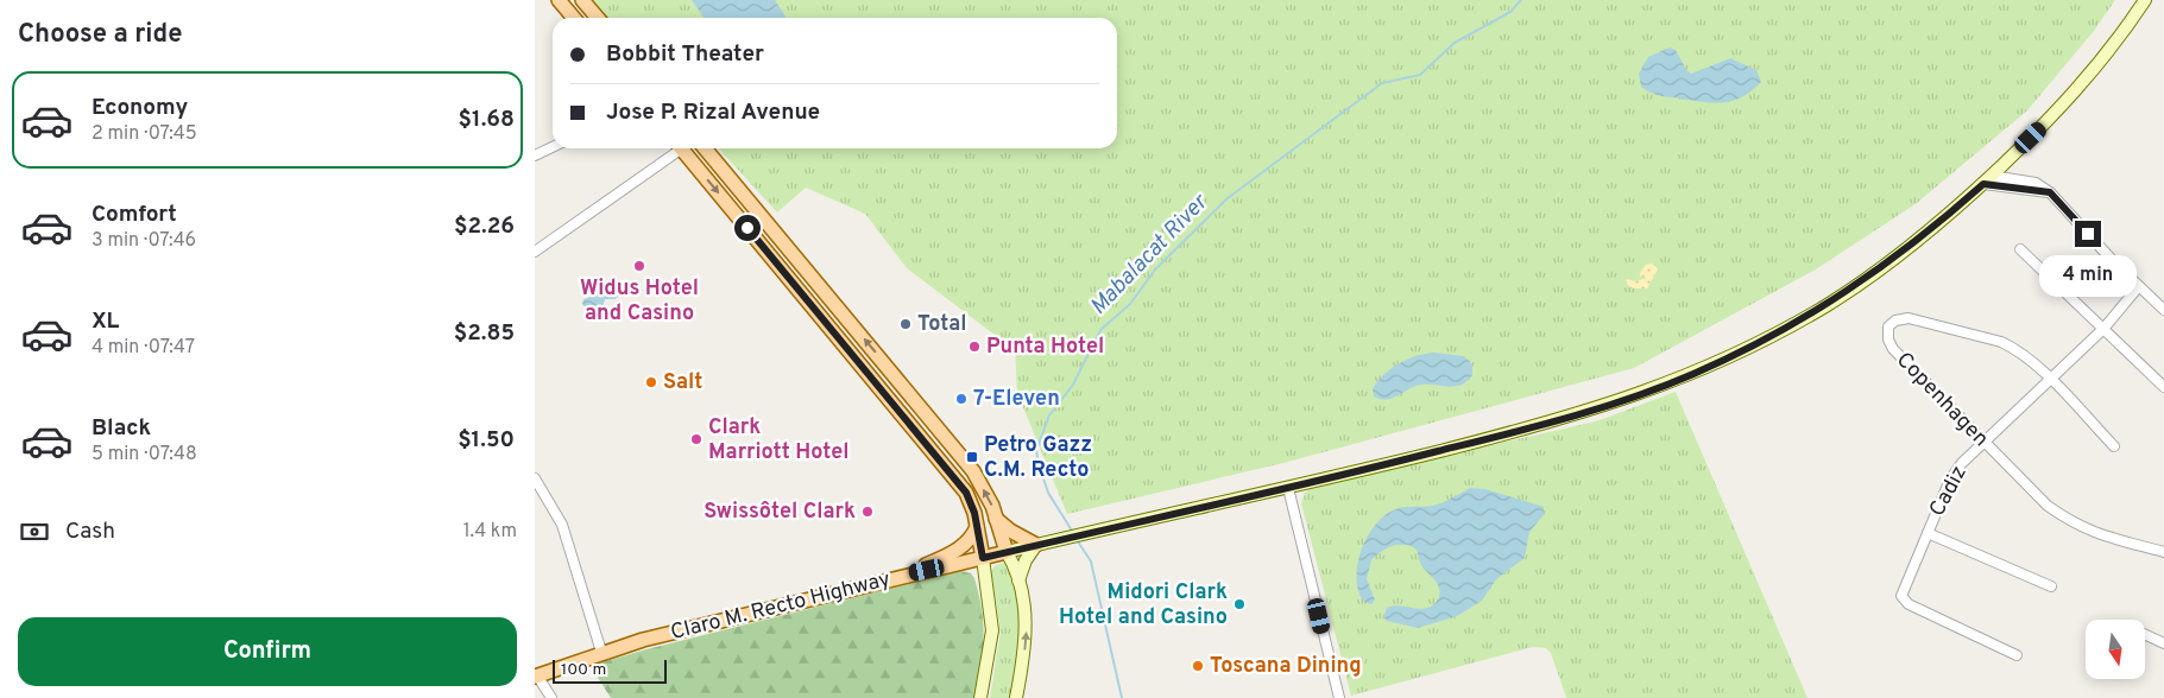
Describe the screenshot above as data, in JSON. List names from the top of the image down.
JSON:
{
  "streets": {
    "main road": ["Claro M. Recto Highway"],
    "street": ["Copenhagen", "Cadiz"]
  },
  "crossings": [
    ["Copenhagen", "Cadiz"]
  ],
  "water": ["Mabalacat River"],
  "places": {
    "other": [
      "Widus Hotel and Casino",
      "Total",
      "Punta Hotel",
      "Salt",
      "7-Eleven",
      "Clark Marriott Hotel",
      "Swissôtel Clark",
      "Midori Clark Hotel and Casino",
      "Toscana Dining"
    ],
    "transit": ["Petro Gazz C.M. Recto"]
  },
  "scale_bar": "100 m",
  "north": "bottom",
  "page": {
    "heading": "Choose a ride",
    "banner": ["Bobbit Theater", "Jose P. Rizal Avenue"],
    "list": [
      {
        "name": "Economy",
        "note": "2 min · 07:45",
        "value": "$1.68"
      },
      {
        "name": "Comfort",
        "note": "3 min · 07:46",
        "value": "$2.26"
      },
      {
        "name": "XL",
        "note": "4 min · 07:47",
        "value": "$2.85"
      },
      {
        "name": "Black",
        "note": "5 min · 07:48",
        "value": "$1.50"
      }
    ],
    "bubble": "4 min",
    "pay": ["Cash", "1.4 km"],
    "buttons": "Confirm",
    "scale": "100 m"
  }
}
